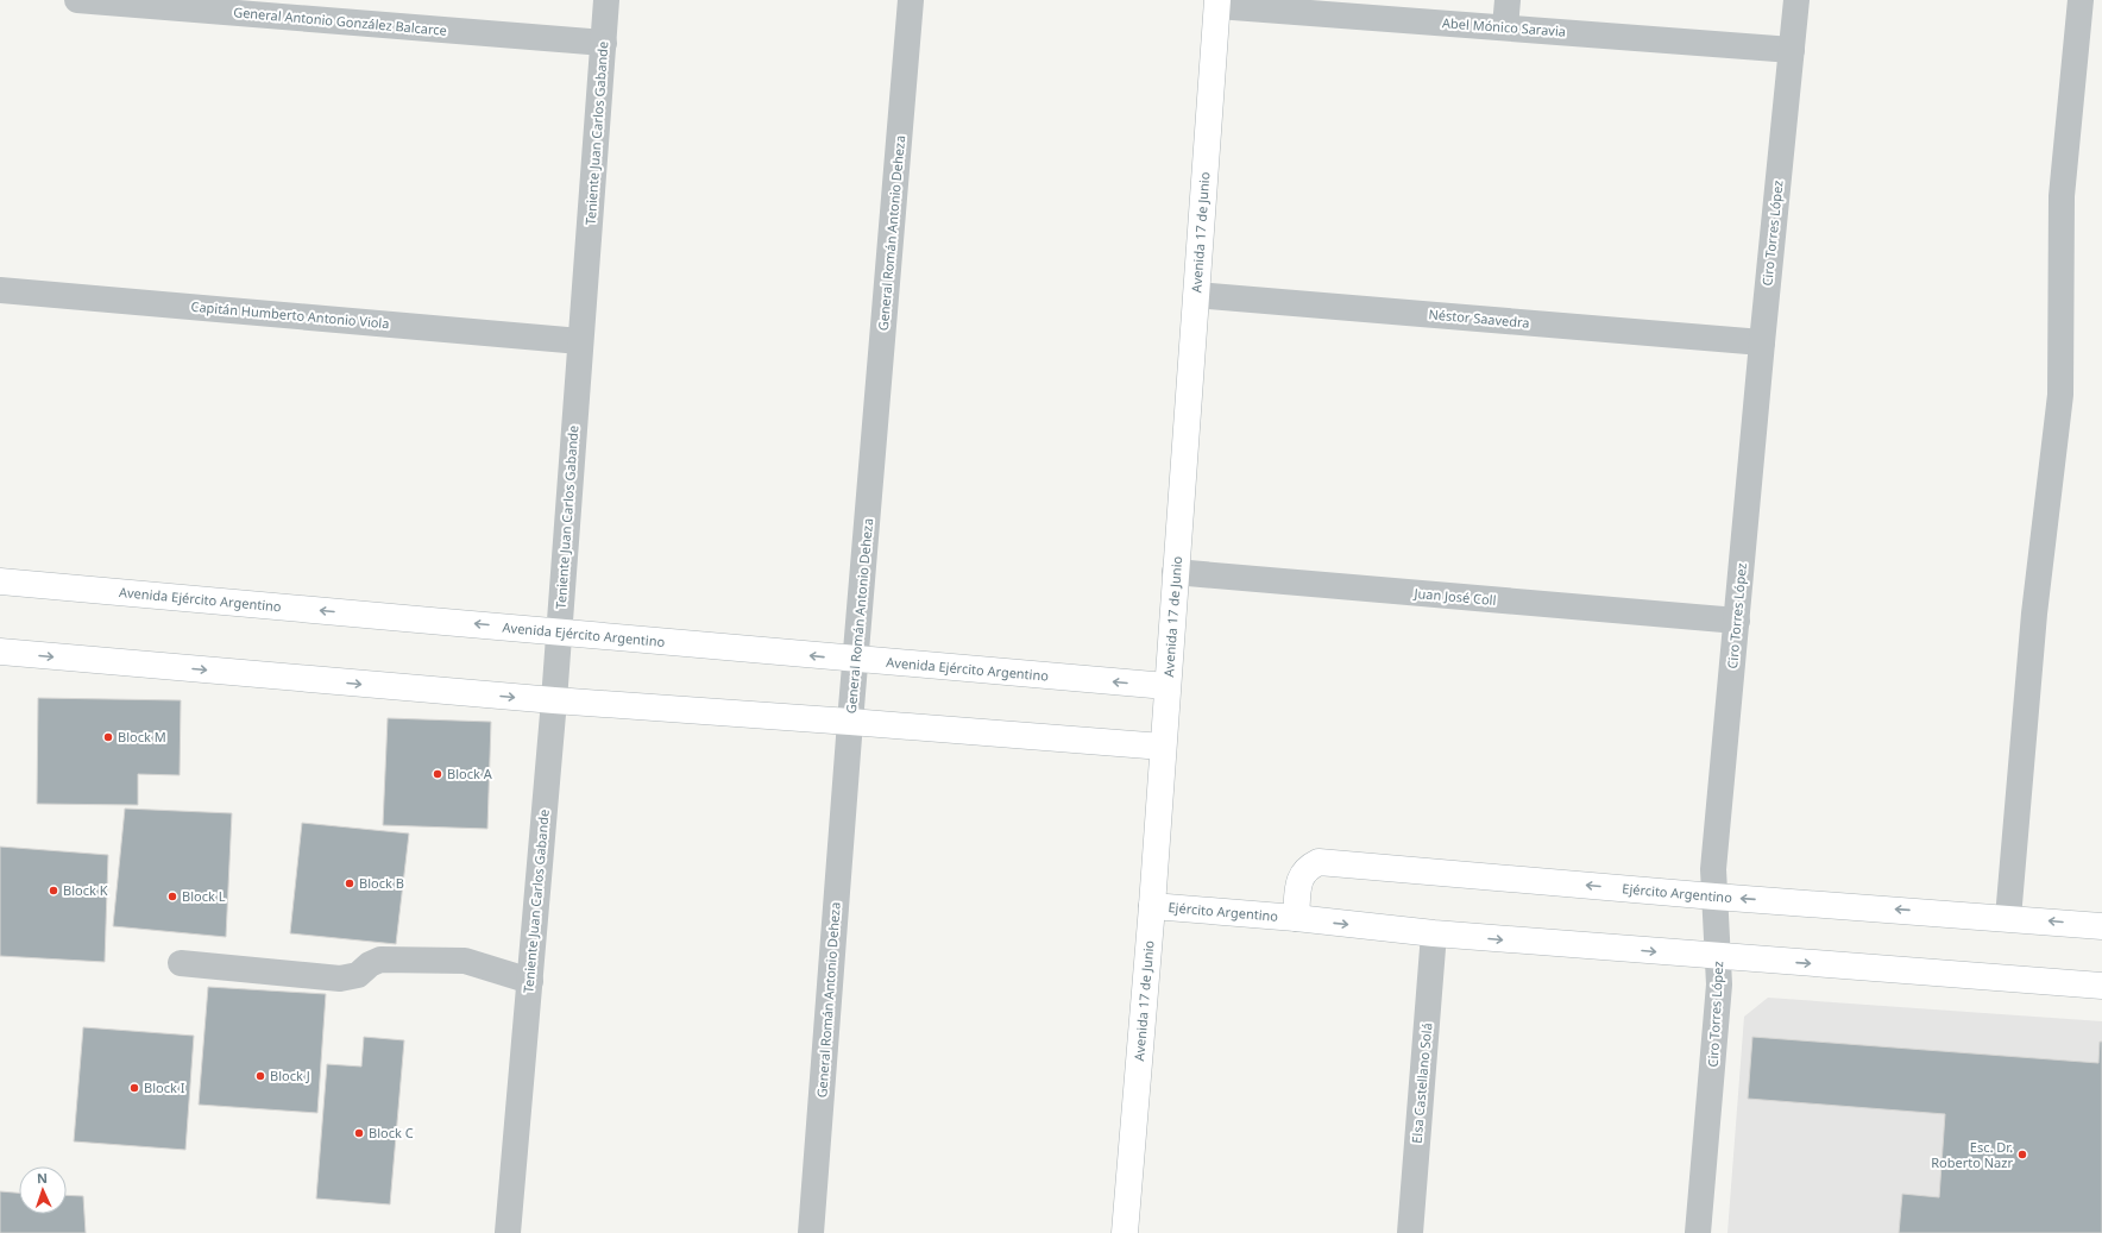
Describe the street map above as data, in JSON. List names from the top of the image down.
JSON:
{
  "streets": {
    "street": [
      "General Antonio González Balcarce",
      "Abel Mónico Saravia",
      "Teniente Juan Carlos Gabande",
      "Avenida 17 de Junio",
      "General Román Antonio Deheza",
      "Ciro Torres López",
      "Capitán Humberto Antonio Viola",
      "Néstor Saavedra",
      "Juan José Coll",
      "Avenida Ejército Argentino",
      "Ejército Argentino",
      "Elsa Castellano Solá"
    ]
  },
  "crossings": [
    ["General Antonio González Balcarce", "Teniente Juan Carlos Gabande"],
    ["Abel Mónico Saravia", "Avenida 17 de Junio"],
    ["Abel Mónico Saravia", "Ciro Torres López"],
    ["Teniente Juan Carlos Gabande", "Capitán Humberto Antonio Viola"],
    ["Teniente Juan Carlos Gabande", "Avenida Ejército Argentino"],
    ["Avenida 17 de Junio", "Néstor Saavedra"],
    ["Avenida 17 de Junio", "Juan José Coll"],
    ["Avenida 17 de Junio", "Avenida Ejército Argentino"],
    ["Avenida 17 de Junio", "Ejército Argentino"],
    ["General Román Antonio Deheza", "Avenida Ejército Argentino"],
    ["Ciro Torres López", "Néstor Saavedra"],
    ["Ciro Torres López", "Juan José Coll"],
    ["Ciro Torres López", "Ejército Argentino"],
    ["Ejército Argentino", "Elsa Castellano Solá"]
  ],
  "places": [
    "Block M",
    "Block A",
    "Block B",
    "Block K",
    "Block L",
    "Block J",
    "Block I",
    "Block C",
    "Esc. Dr. Roberto Nazr"
  ],
  "north": "top"
}
